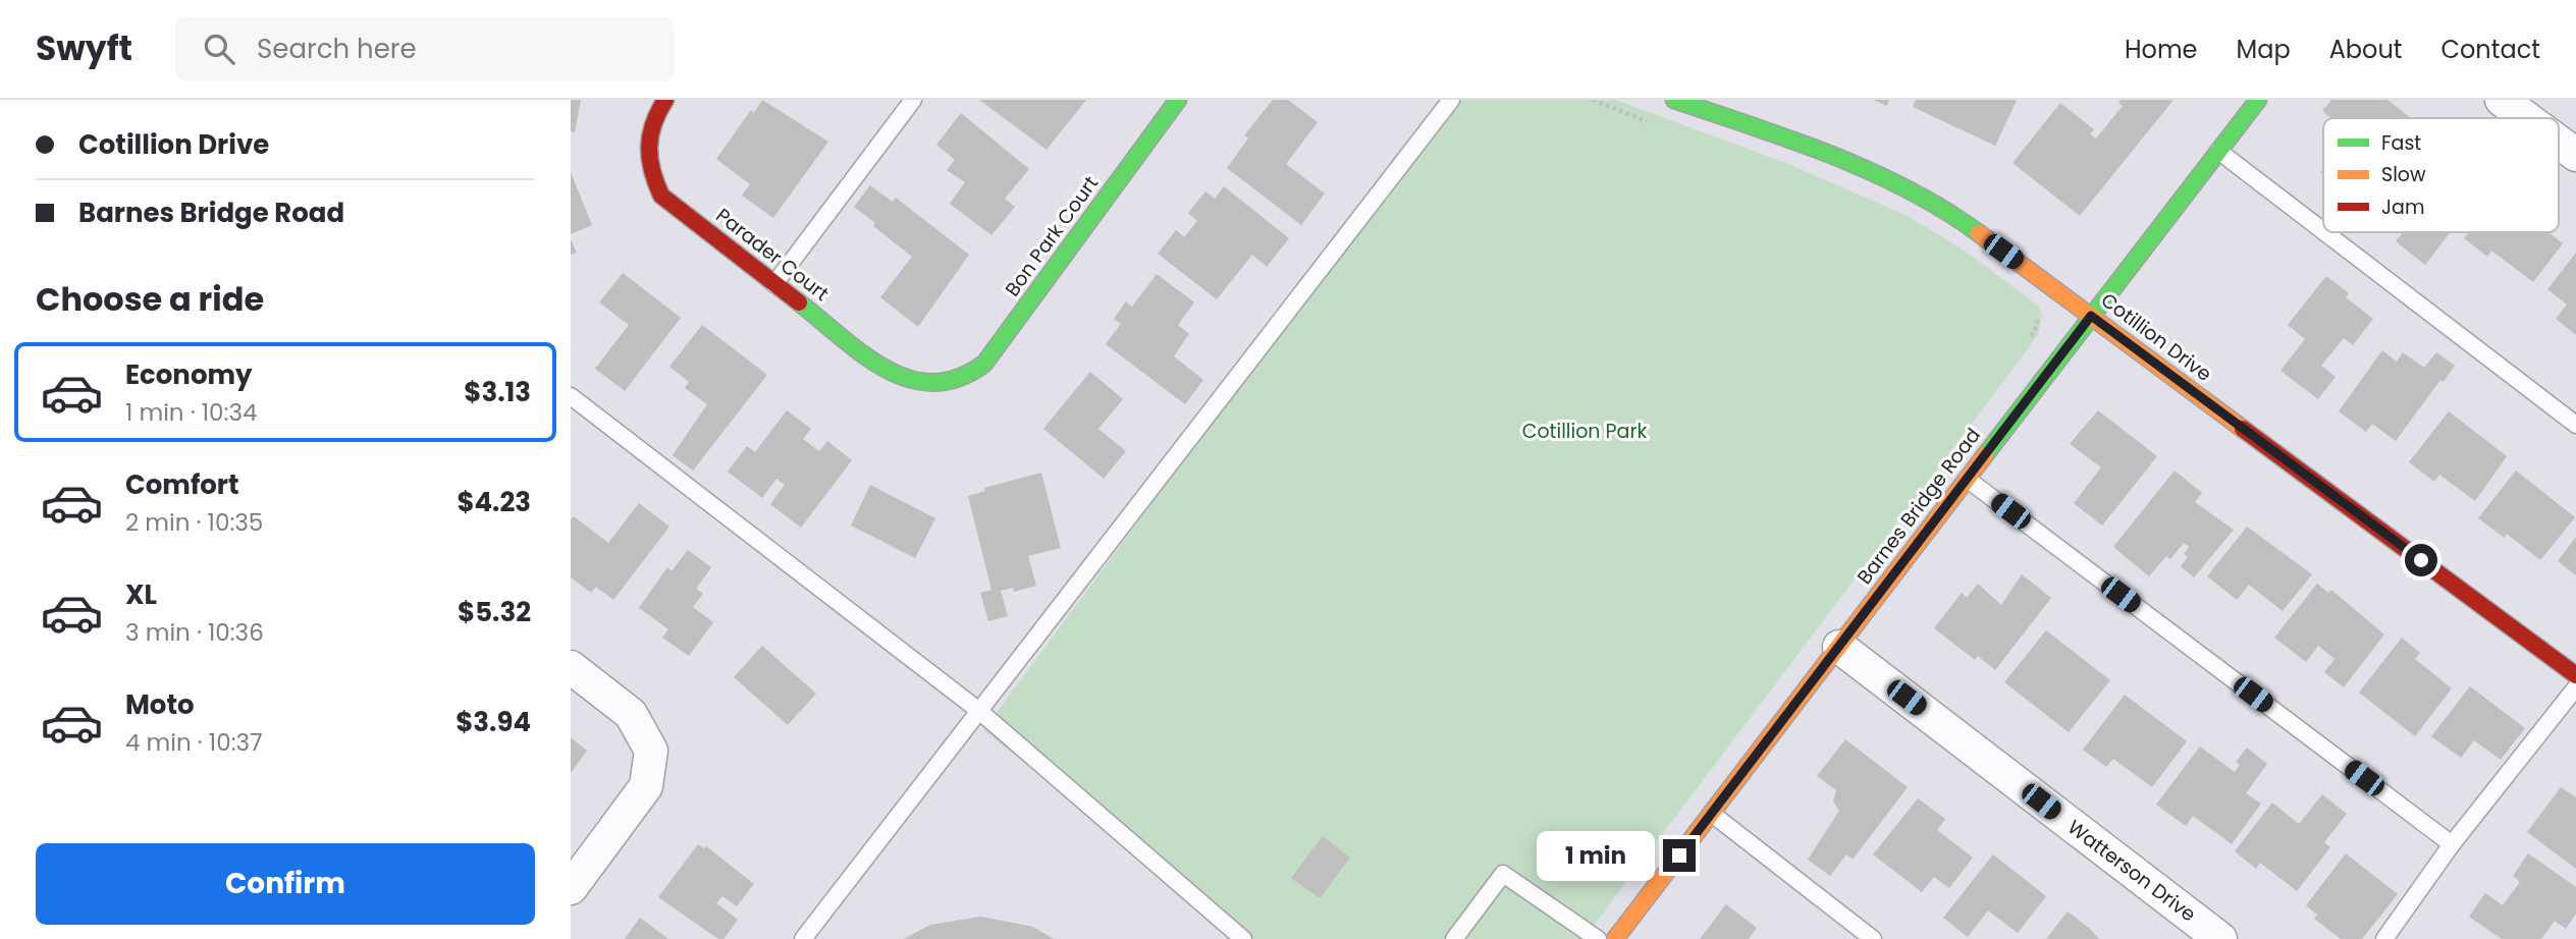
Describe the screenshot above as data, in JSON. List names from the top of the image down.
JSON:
{
  "streets": {
    "street": [
      "Bon Park Court",
      "Parader Court",
      "Cotillion Drive",
      "Barnes Bridge Road",
      "Watterson Drive"
    ]
  },
  "crossings": [
    ["Bon Park Court", "Parader Court"],
    ["Cotillion Drive", "Barnes Bridge Road"],
    ["Barnes Bridge Road", "Watterson Drive"]
  ],
  "parks": ["Cotillion Park"],
  "legend": ["Fast", "Slow", "Jam"],
  "page": {
    "header": "Swyft",
    "search": "Search here",
    "nav": [
      "Home",
      "Map",
      "About",
      "Contact"
    ],
    "banner": ["Cotillion Drive", "Barnes Bridge Road"],
    "heading": "Choose a ride",
    "list": [
      {
        "name": "Economy",
        "note": "1 min · 10:34",
        "value": "$3.13"
      },
      {
        "name": "Comfort",
        "note": "2 min · 10:35",
        "value": "$4.23"
      },
      {
        "name": "XL",
        "note": "3 min · 10:36",
        "value": "$5.32"
      },
      {
        "name": "Moto",
        "note": "4 min · 10:37",
        "value": "$3.94"
      }
    ],
    "buttons": "Confirm",
    "bubble": "1 min"
  }
}
